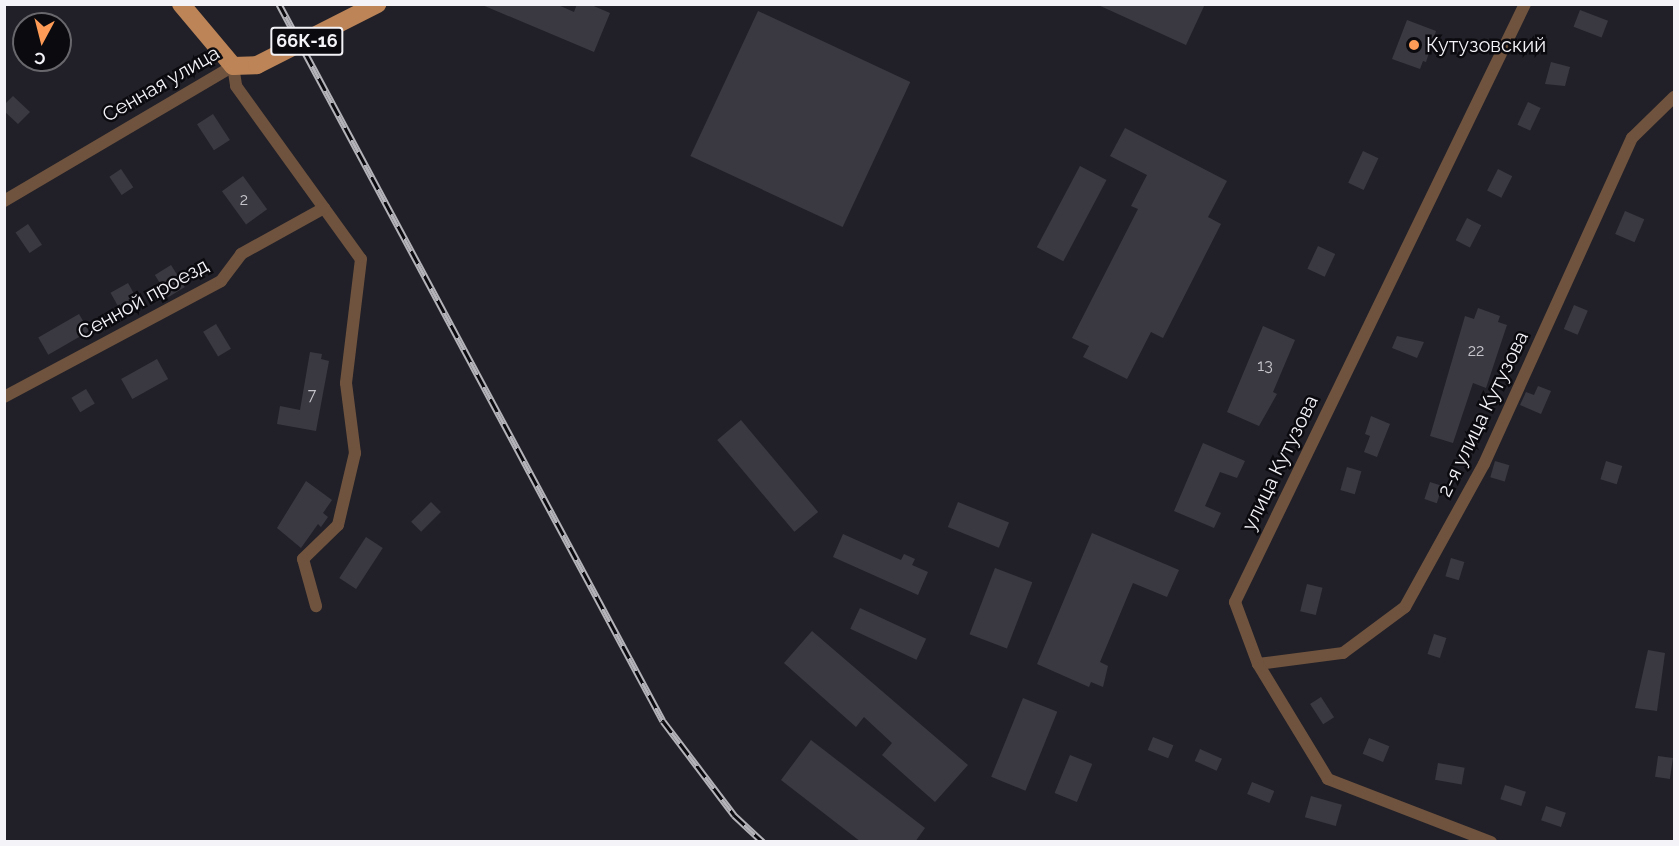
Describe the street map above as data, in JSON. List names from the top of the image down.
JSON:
{
  "streets": {
    "main road": ["66К-16", "Сенная улица"],
    "street": ["Сенной проезд", "2-я улица Кутузова", "улица Кутузова"]
  },
  "crossings": [
    ["2-я улица Кутузова", "улица Кутузова"]
  ],
  "places": ["Кутузовский"],
  "house_numbers": [
    "2",
    "22",
    "13",
    "7"
  ],
  "north": "bottom"
}
